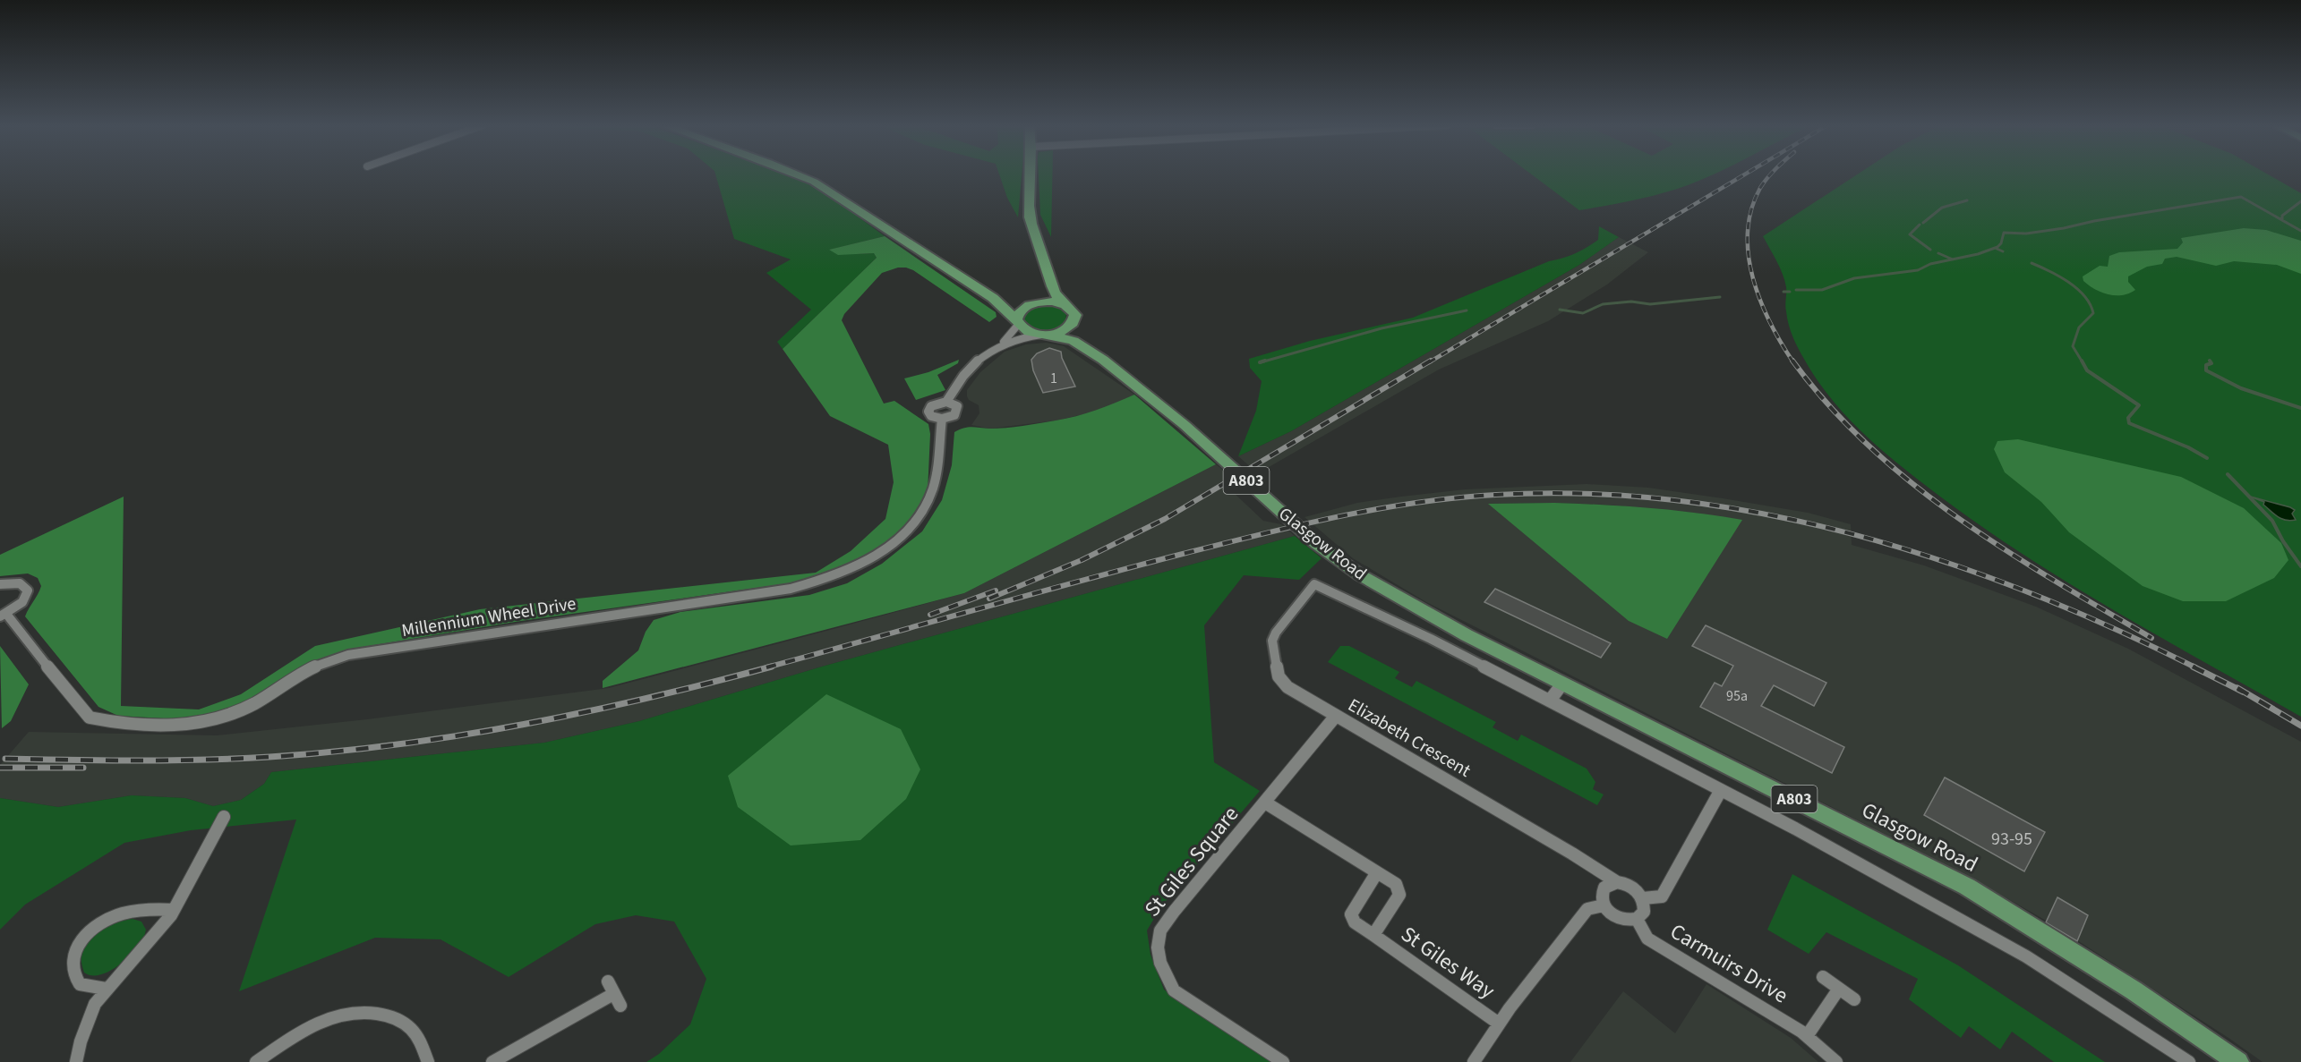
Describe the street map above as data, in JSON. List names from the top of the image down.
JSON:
{
  "streets": {
    "main road": ["A803", "Glasgow Road"],
    "street": [
      "Millennium Wheel Drive",
      "Elizabeth Crescent",
      "St Giles Square",
      "St Giles Way",
      "Carmuirs Drive"
    ]
  },
  "crossings": [
    ["A803", "Glasgow Road"],
    ["Glasgow Road", "Elizabeth Crescent"],
    ["Elizabeth Crescent", "St Giles Square"],
    ["Elizabeth Crescent", "Carmuirs Drive"],
    ["St Giles Square", "St Giles Way"]
  ],
  "house_numbers": ["1", "95a", "93-95"]
}
